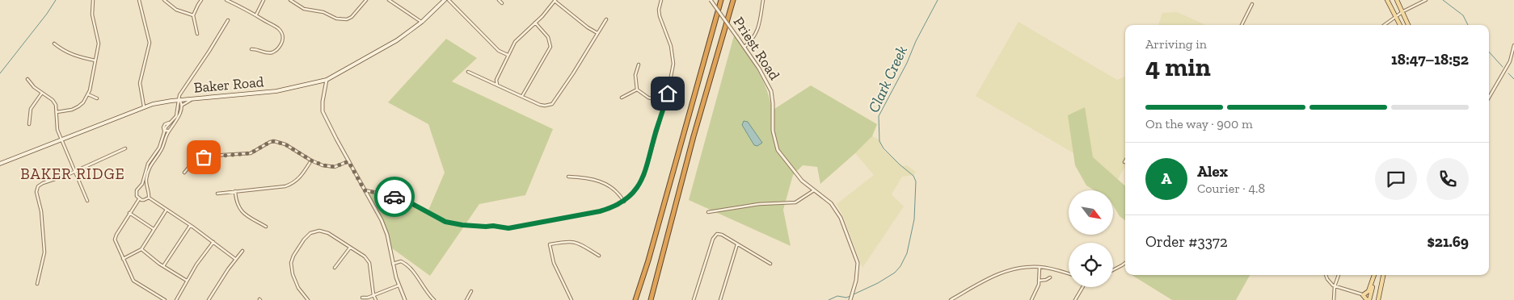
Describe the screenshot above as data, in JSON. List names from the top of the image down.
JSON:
{
  "streets": {
    "main road": ["Baker Road"],
    "street": ["Priest Road"]
  },
  "districts": ["BAKER RIDGE"],
  "water": ["Clark Creek"],
  "north": "bottom right",
  "page": {
    "heading": ["4 min", "Arriving in", "18:47–18:52"],
    "panel": [
      "Alex",
      "Courier · 4.8",
      "Order #3372",
      "$21.69"
    ],
    "bar": "On the way · 900 m",
    "round": "A"
  }
}
